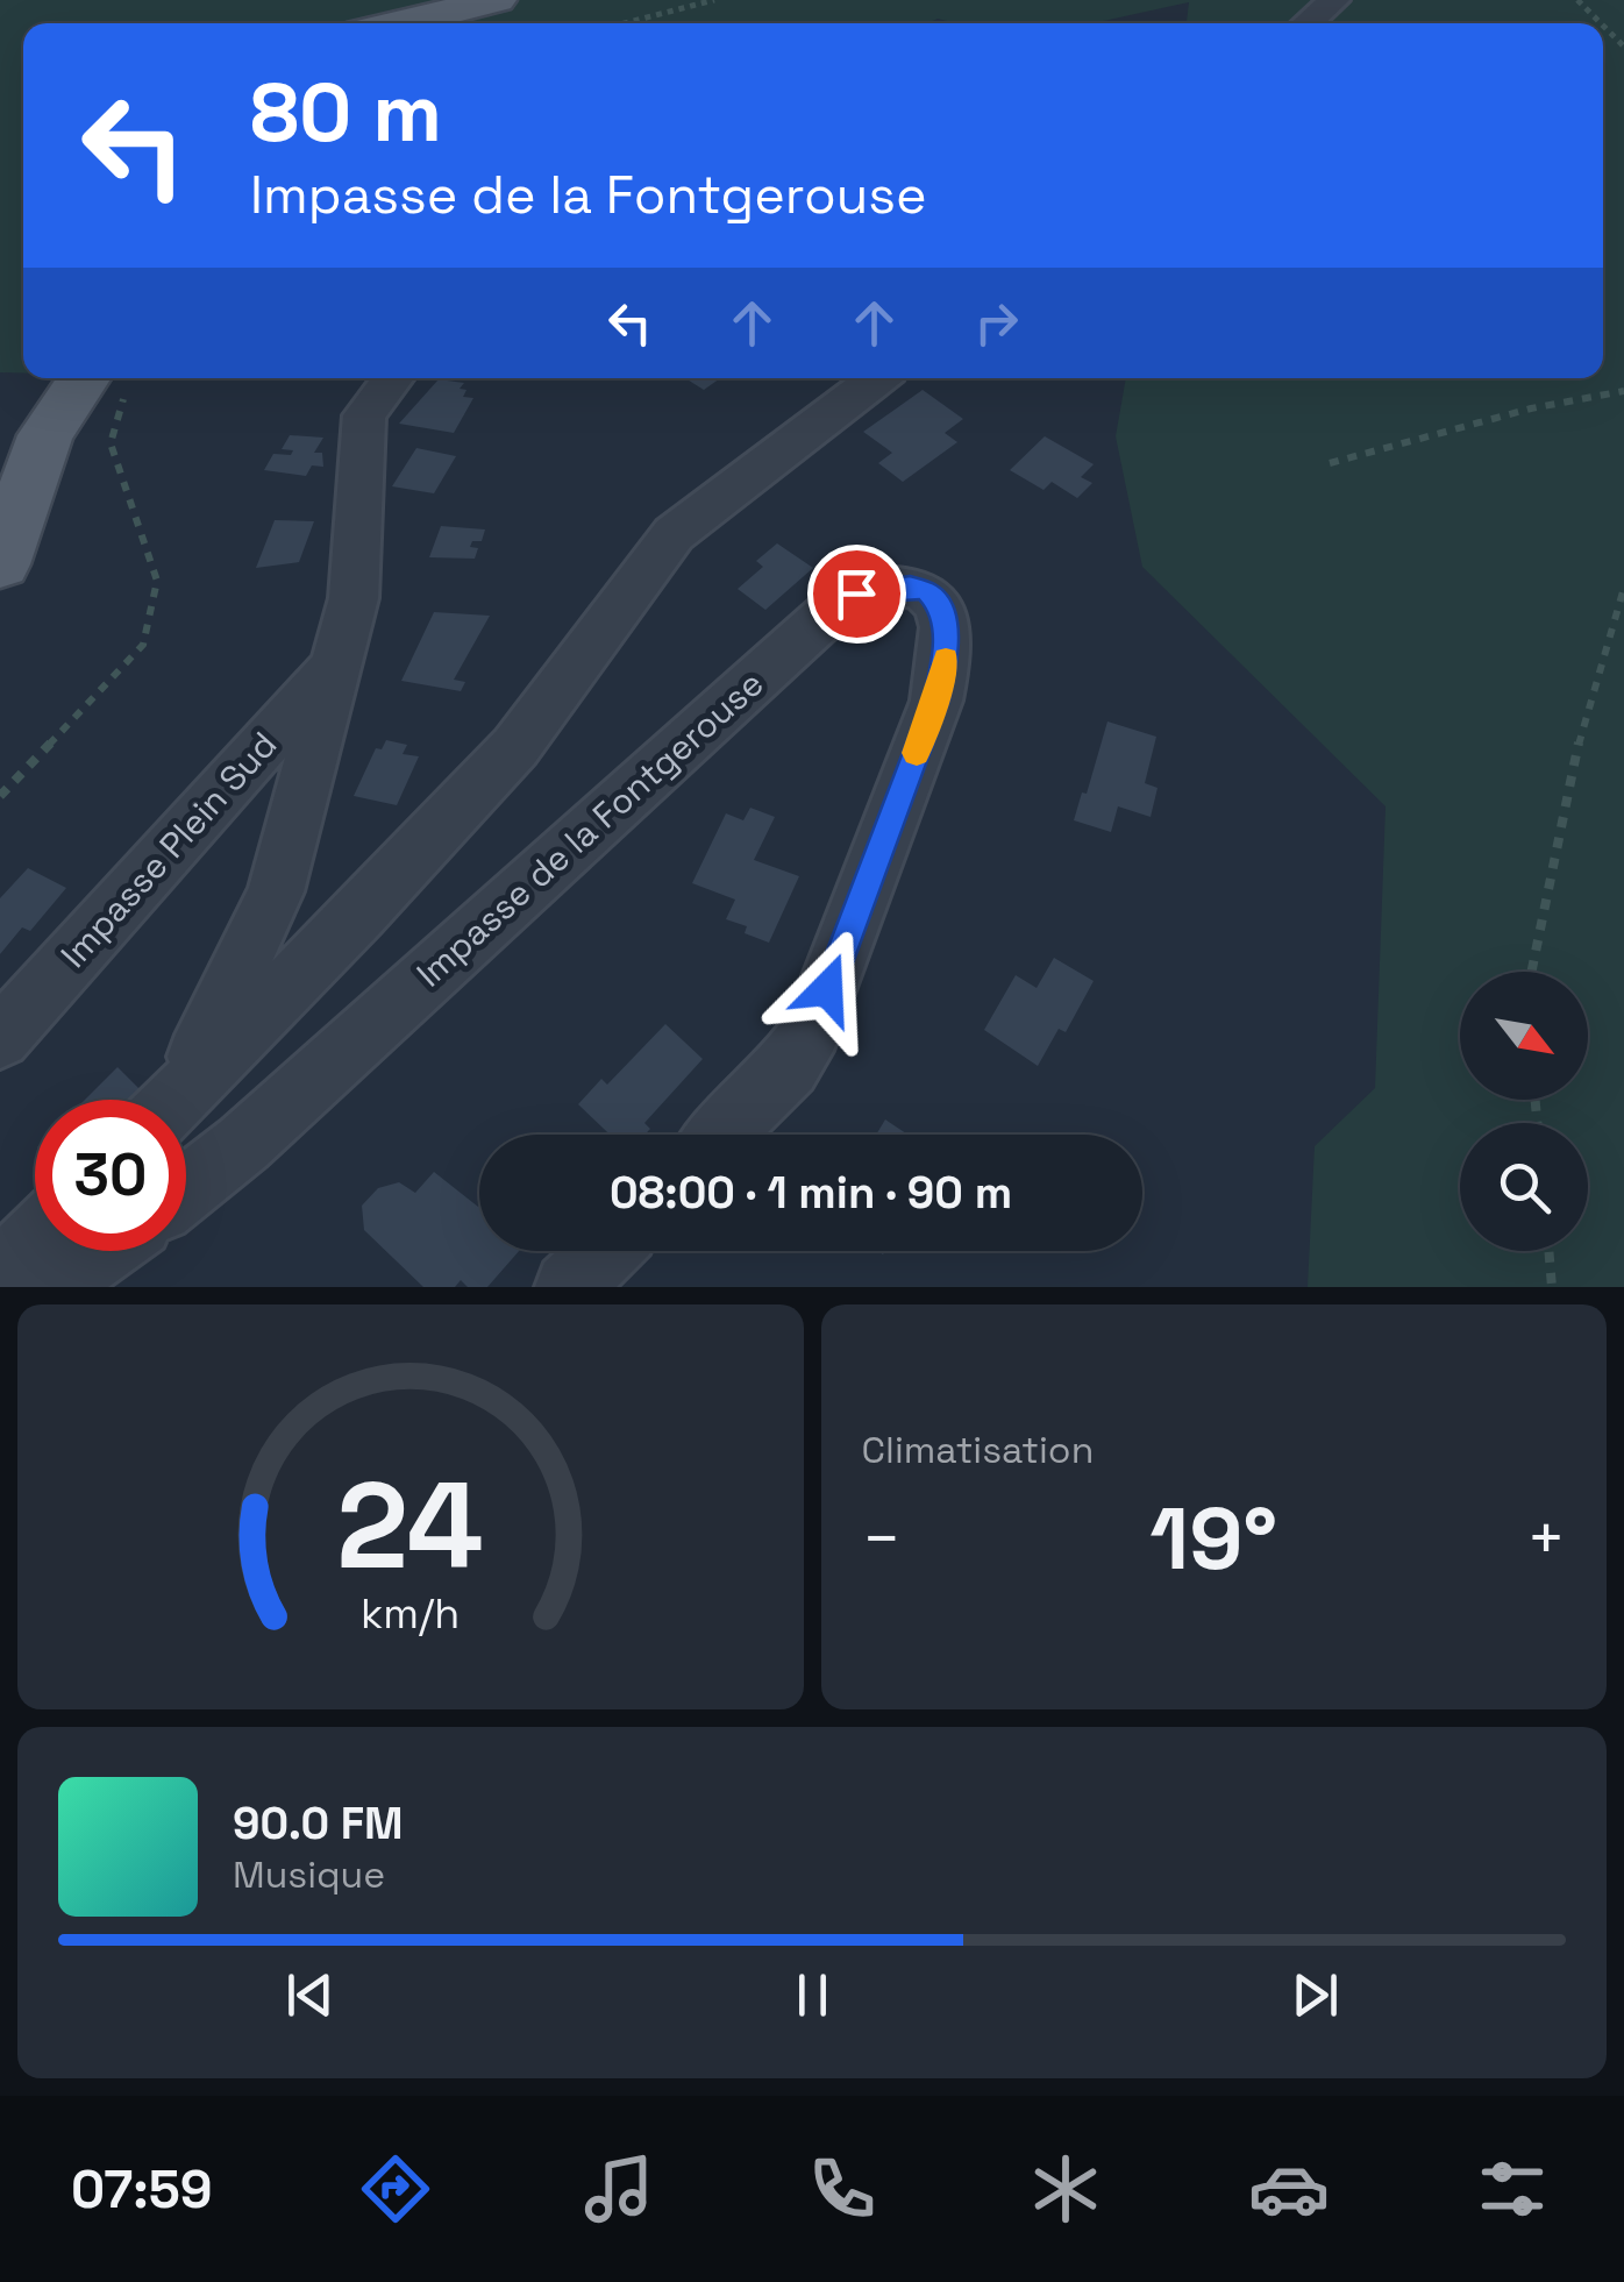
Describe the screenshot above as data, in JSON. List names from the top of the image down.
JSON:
{
  "streets": {
    "street": ["Impasse de la Fontgerouse", "Impasse Plein Sud"]
  },
  "north": "bottom right",
  "page": {
    "turn": ["80 m", "Impasse de la Fontgerouse"],
    "limit": "30",
    "trip": "08:00 · 1 min · 90 m",
    "tile": "Climatisation",
    "heat": ["−", "19°", "+"],
    "song": ["90.0 FM", "Musique"],
    "tabs": "07:59",
    "gauge": ["24", "km/h"]
  }
}
